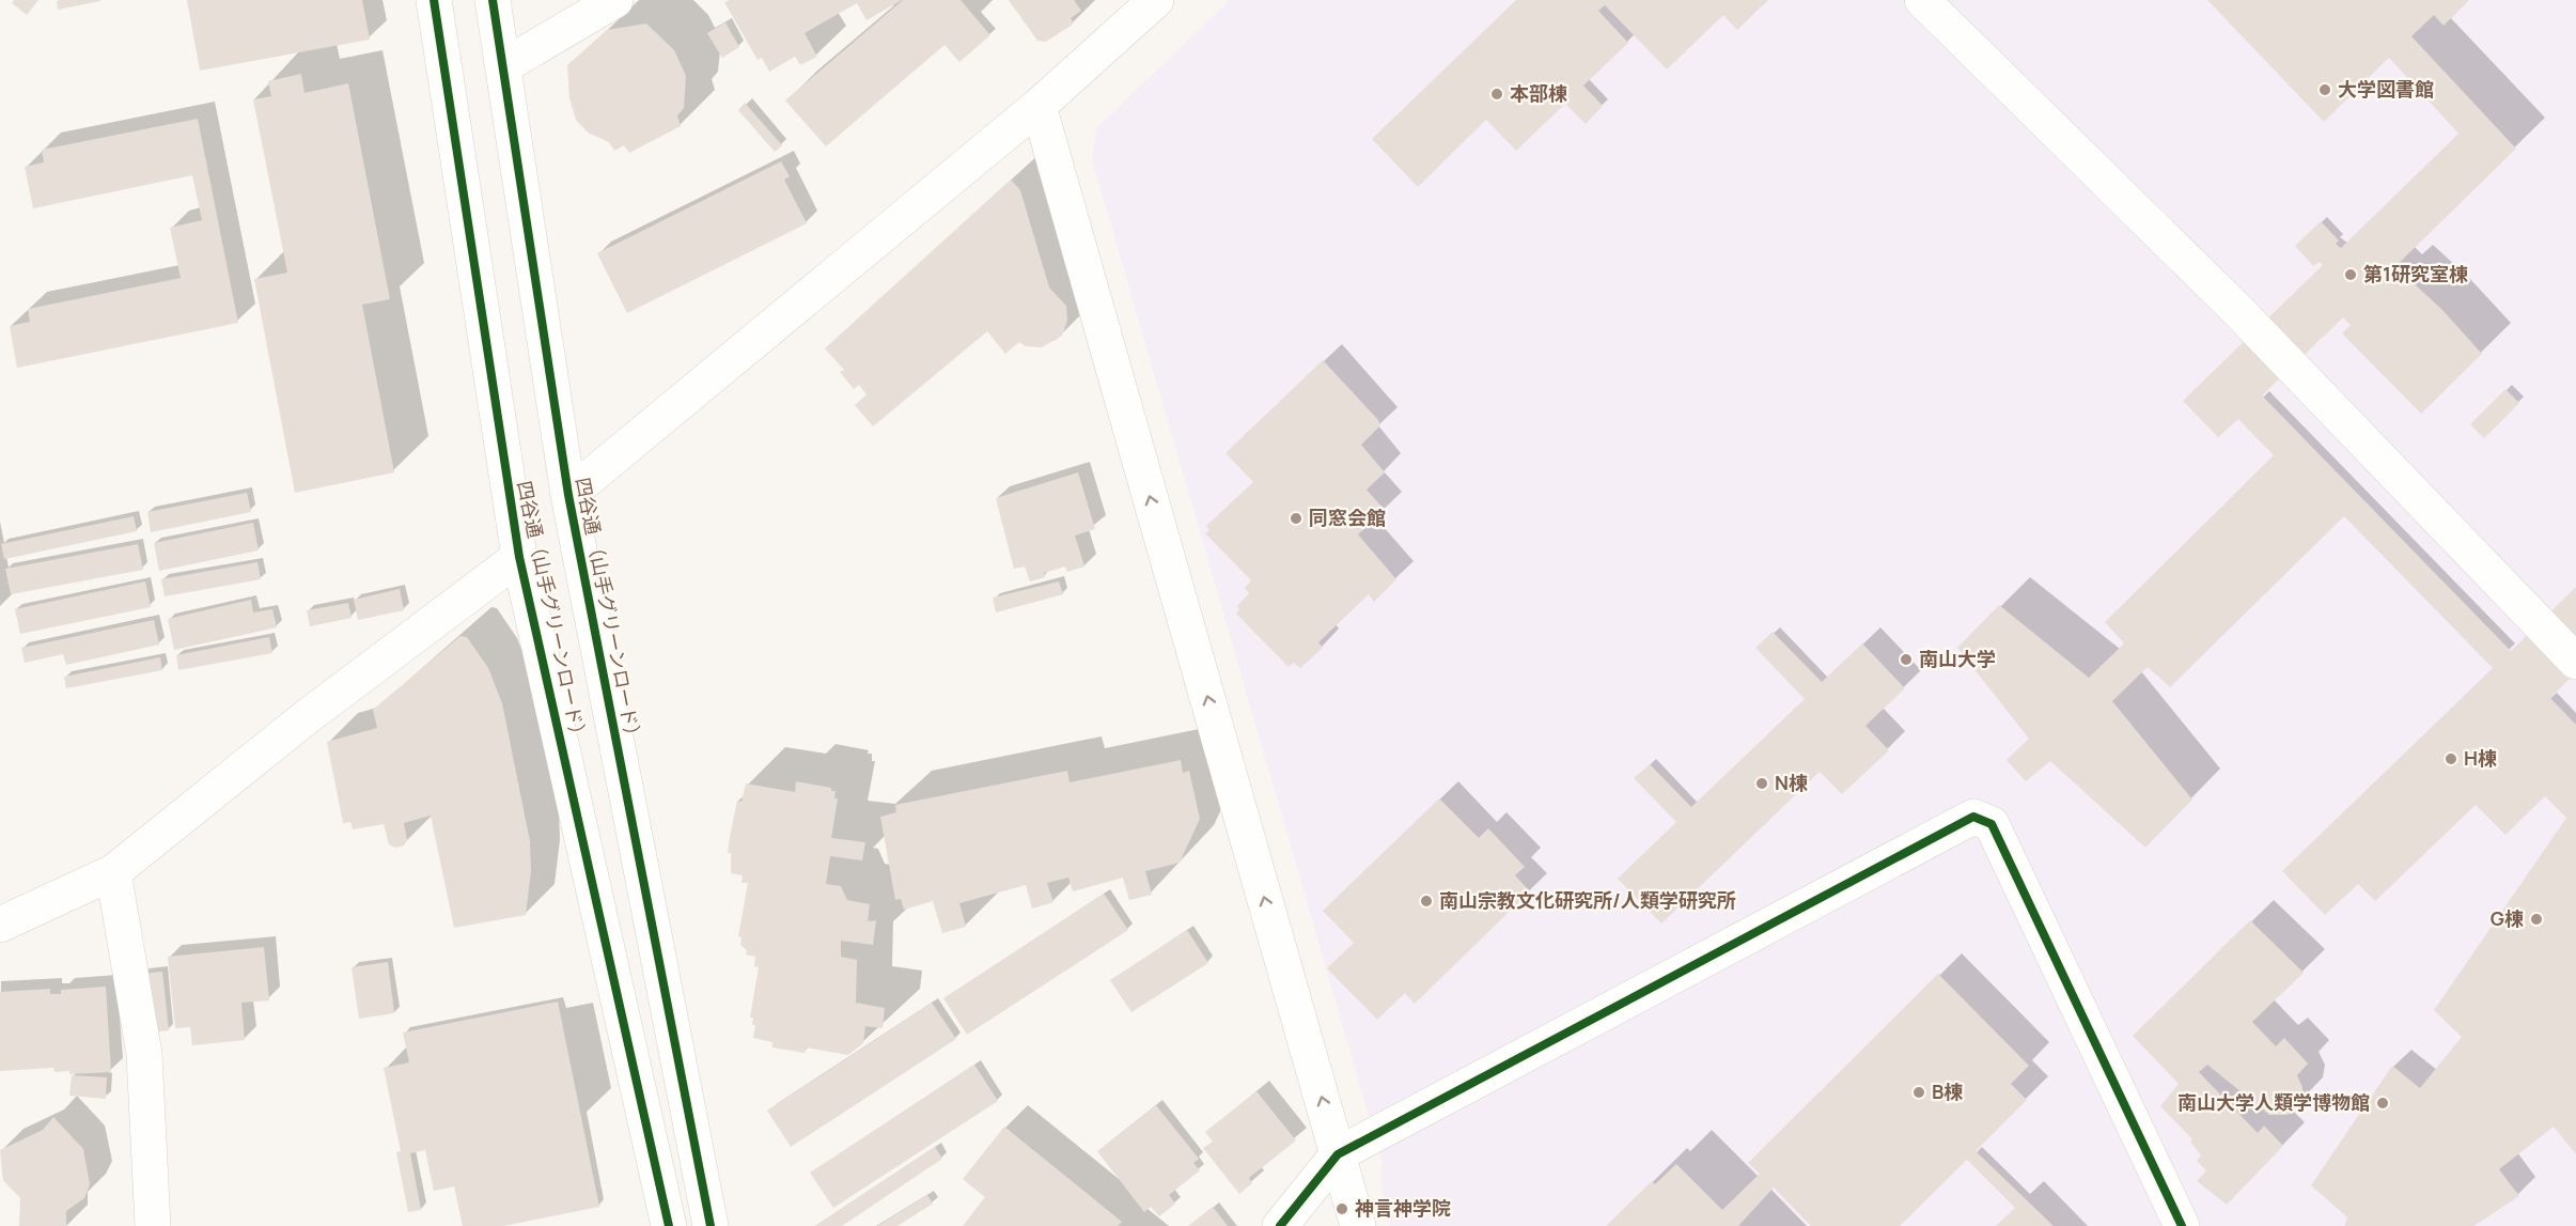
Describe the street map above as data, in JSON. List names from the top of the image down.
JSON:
{
  "streets": {
    "street": ["四谷通 （山手グリーンロード）", "四谷通（山手グリーンロード）"]
  },
  "places": [
    "大学図書館",
    "本部棟",
    "第1研究室棟",
    "同窓会館",
    "南山大学",
    "H棟",
    "N棟",
    "南山宗教文化研究所/人類学研究所",
    "G棟",
    "B棟",
    "南山大学人類学博物館",
    "神言神学院"
  ]
}
